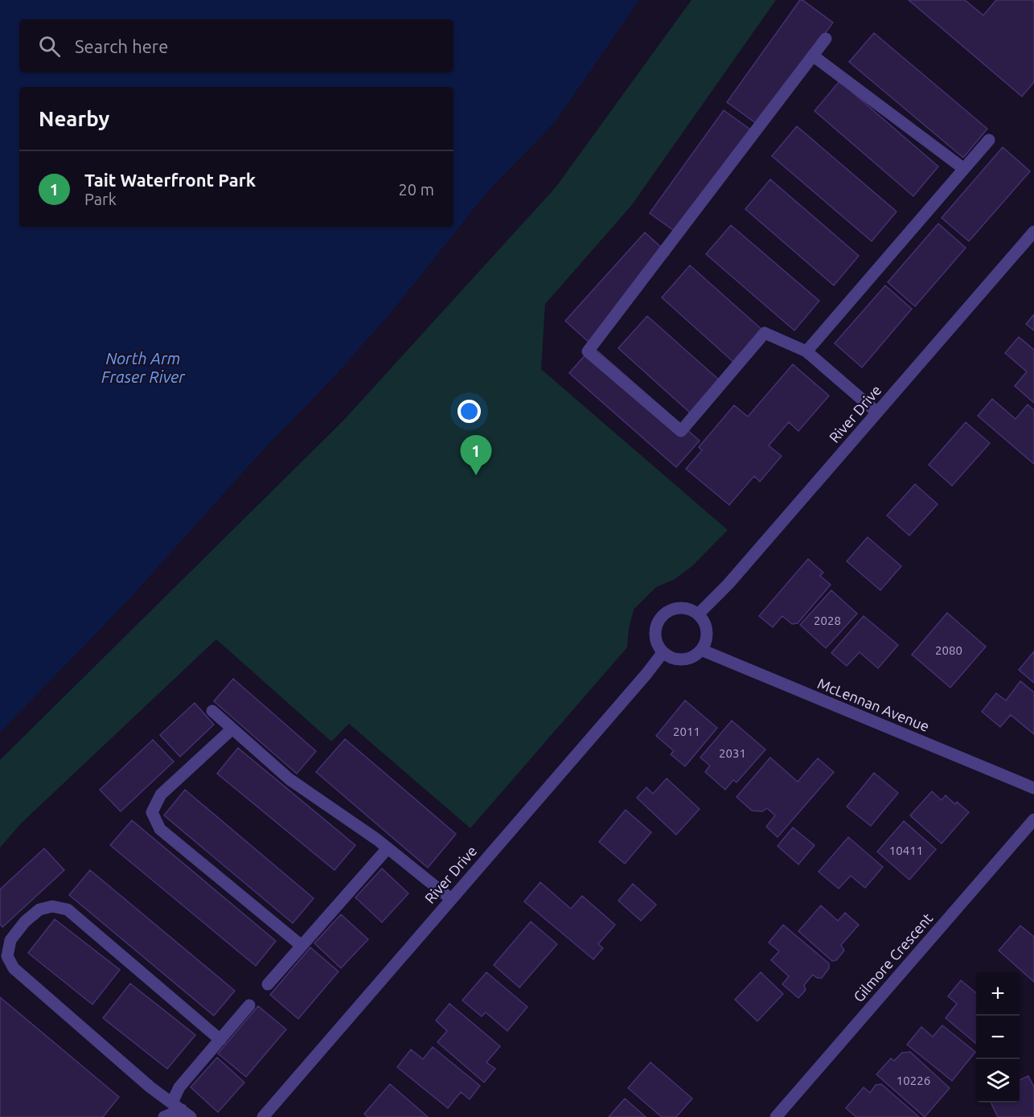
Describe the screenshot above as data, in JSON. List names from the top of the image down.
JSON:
{
  "streets": {
    "street": ["River Drive", "McLennan Avenue", "Gilmore Crescent"]
  },
  "crossings": [
    ["River Drive", "McLennan Avenue"]
  ],
  "water": ["North Arm Fraser River"],
  "house_numbers": [
    "2028",
    "2080",
    "2011",
    "2031",
    "10411",
    "10226"
  ],
  "page": {
    "search": "Search here",
    "heading": "Nearby",
    "list": [
      {
        "mark": "1",
        "name": "Tait Waterfront Park",
        "note": "Park",
        "value": "20 m"
      }
    ],
    "pins": "1",
    "map_buttons": ["+", "−"]
  }
}
